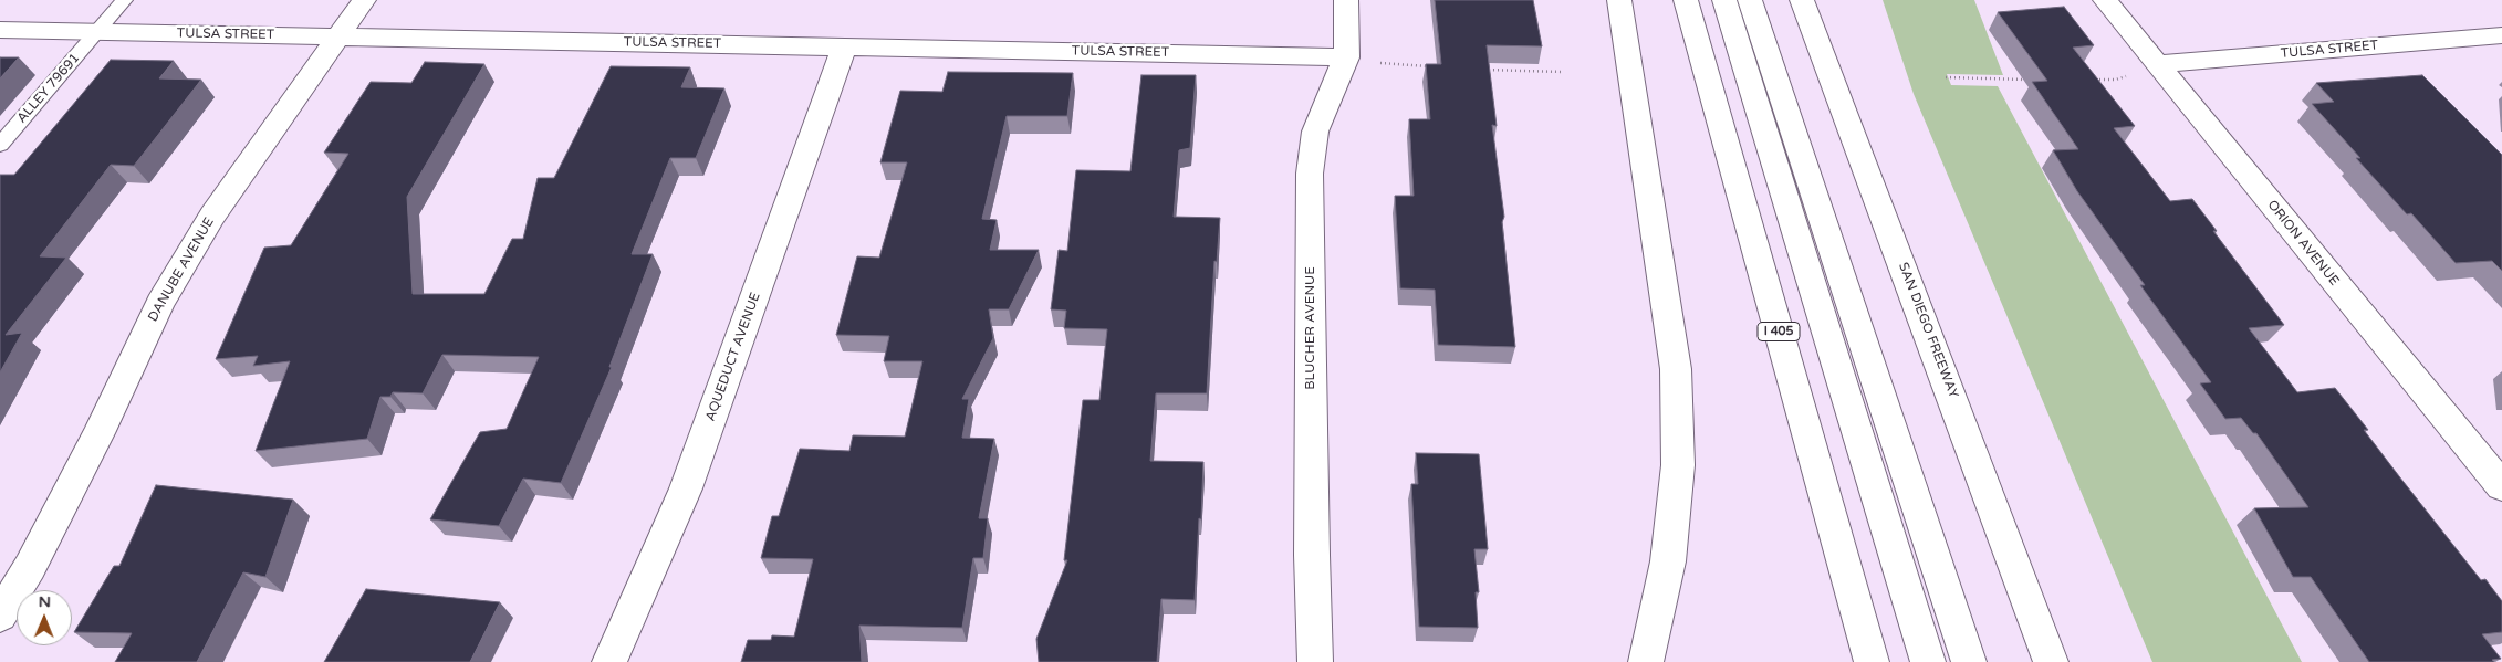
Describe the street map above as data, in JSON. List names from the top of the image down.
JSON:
{
  "streets": {
    "main road": [
      "TULSA STREET",
      "ORION AVENUE",
      "DANUBE AVENUE",
      "BLUCHER AVENUE",
      "SAN DIEGO FREEWAY",
      "I 405",
      "AQUEDUCT AVENUE"
    ],
    "lane": ["ALLEY 79691"]
  },
  "crossings": [
    ["TULSA STREET", "ALLEY 79691"],
    ["TULSA STREET", "ORION AVENUE"],
    ["TULSA STREET", "DANUBE AVENUE"],
    ["TULSA STREET", "BLUCHER AVENUE"],
    ["TULSA STREET", "AQUEDUCT AVENUE"]
  ],
  "north": "top"
}
